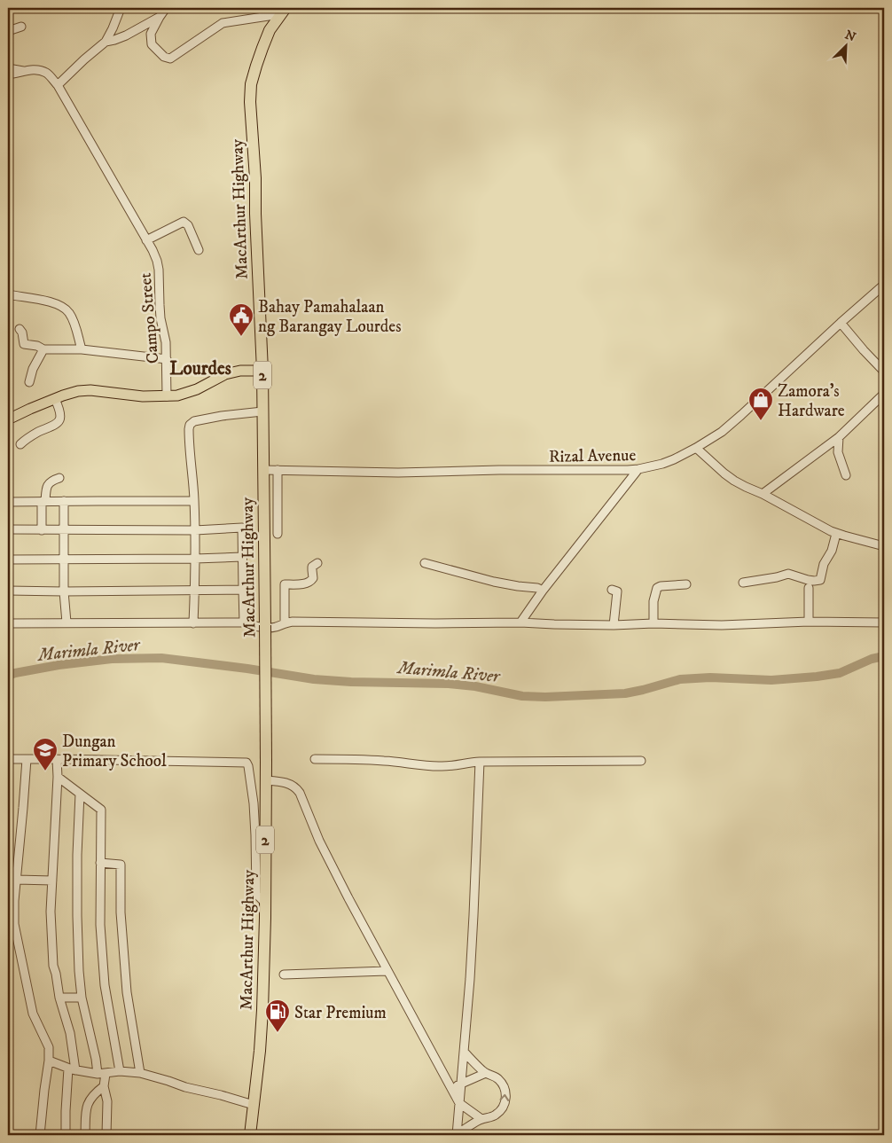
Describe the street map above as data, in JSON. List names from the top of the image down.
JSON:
{
  "streets": {
    "highway": ["MacArthur Highway", "2"],
    "street": ["Campo Street", "Rizal Avenue"]
  },
  "crossings": [
    ["MacArthur Highway", "Rizal Avenue"]
  ],
  "districts": ["Lourdes"],
  "water": ["Marimla River"],
  "places": {
    "public building": ["Bahay Pamahalaan ng Barangay Lourdes"],
    "shop": ["Zamora's Hardware"],
    "school or university": ["Dungan Primary School"],
    "fuel station": ["Star Premium"]
  },
  "north": "top right"
}
